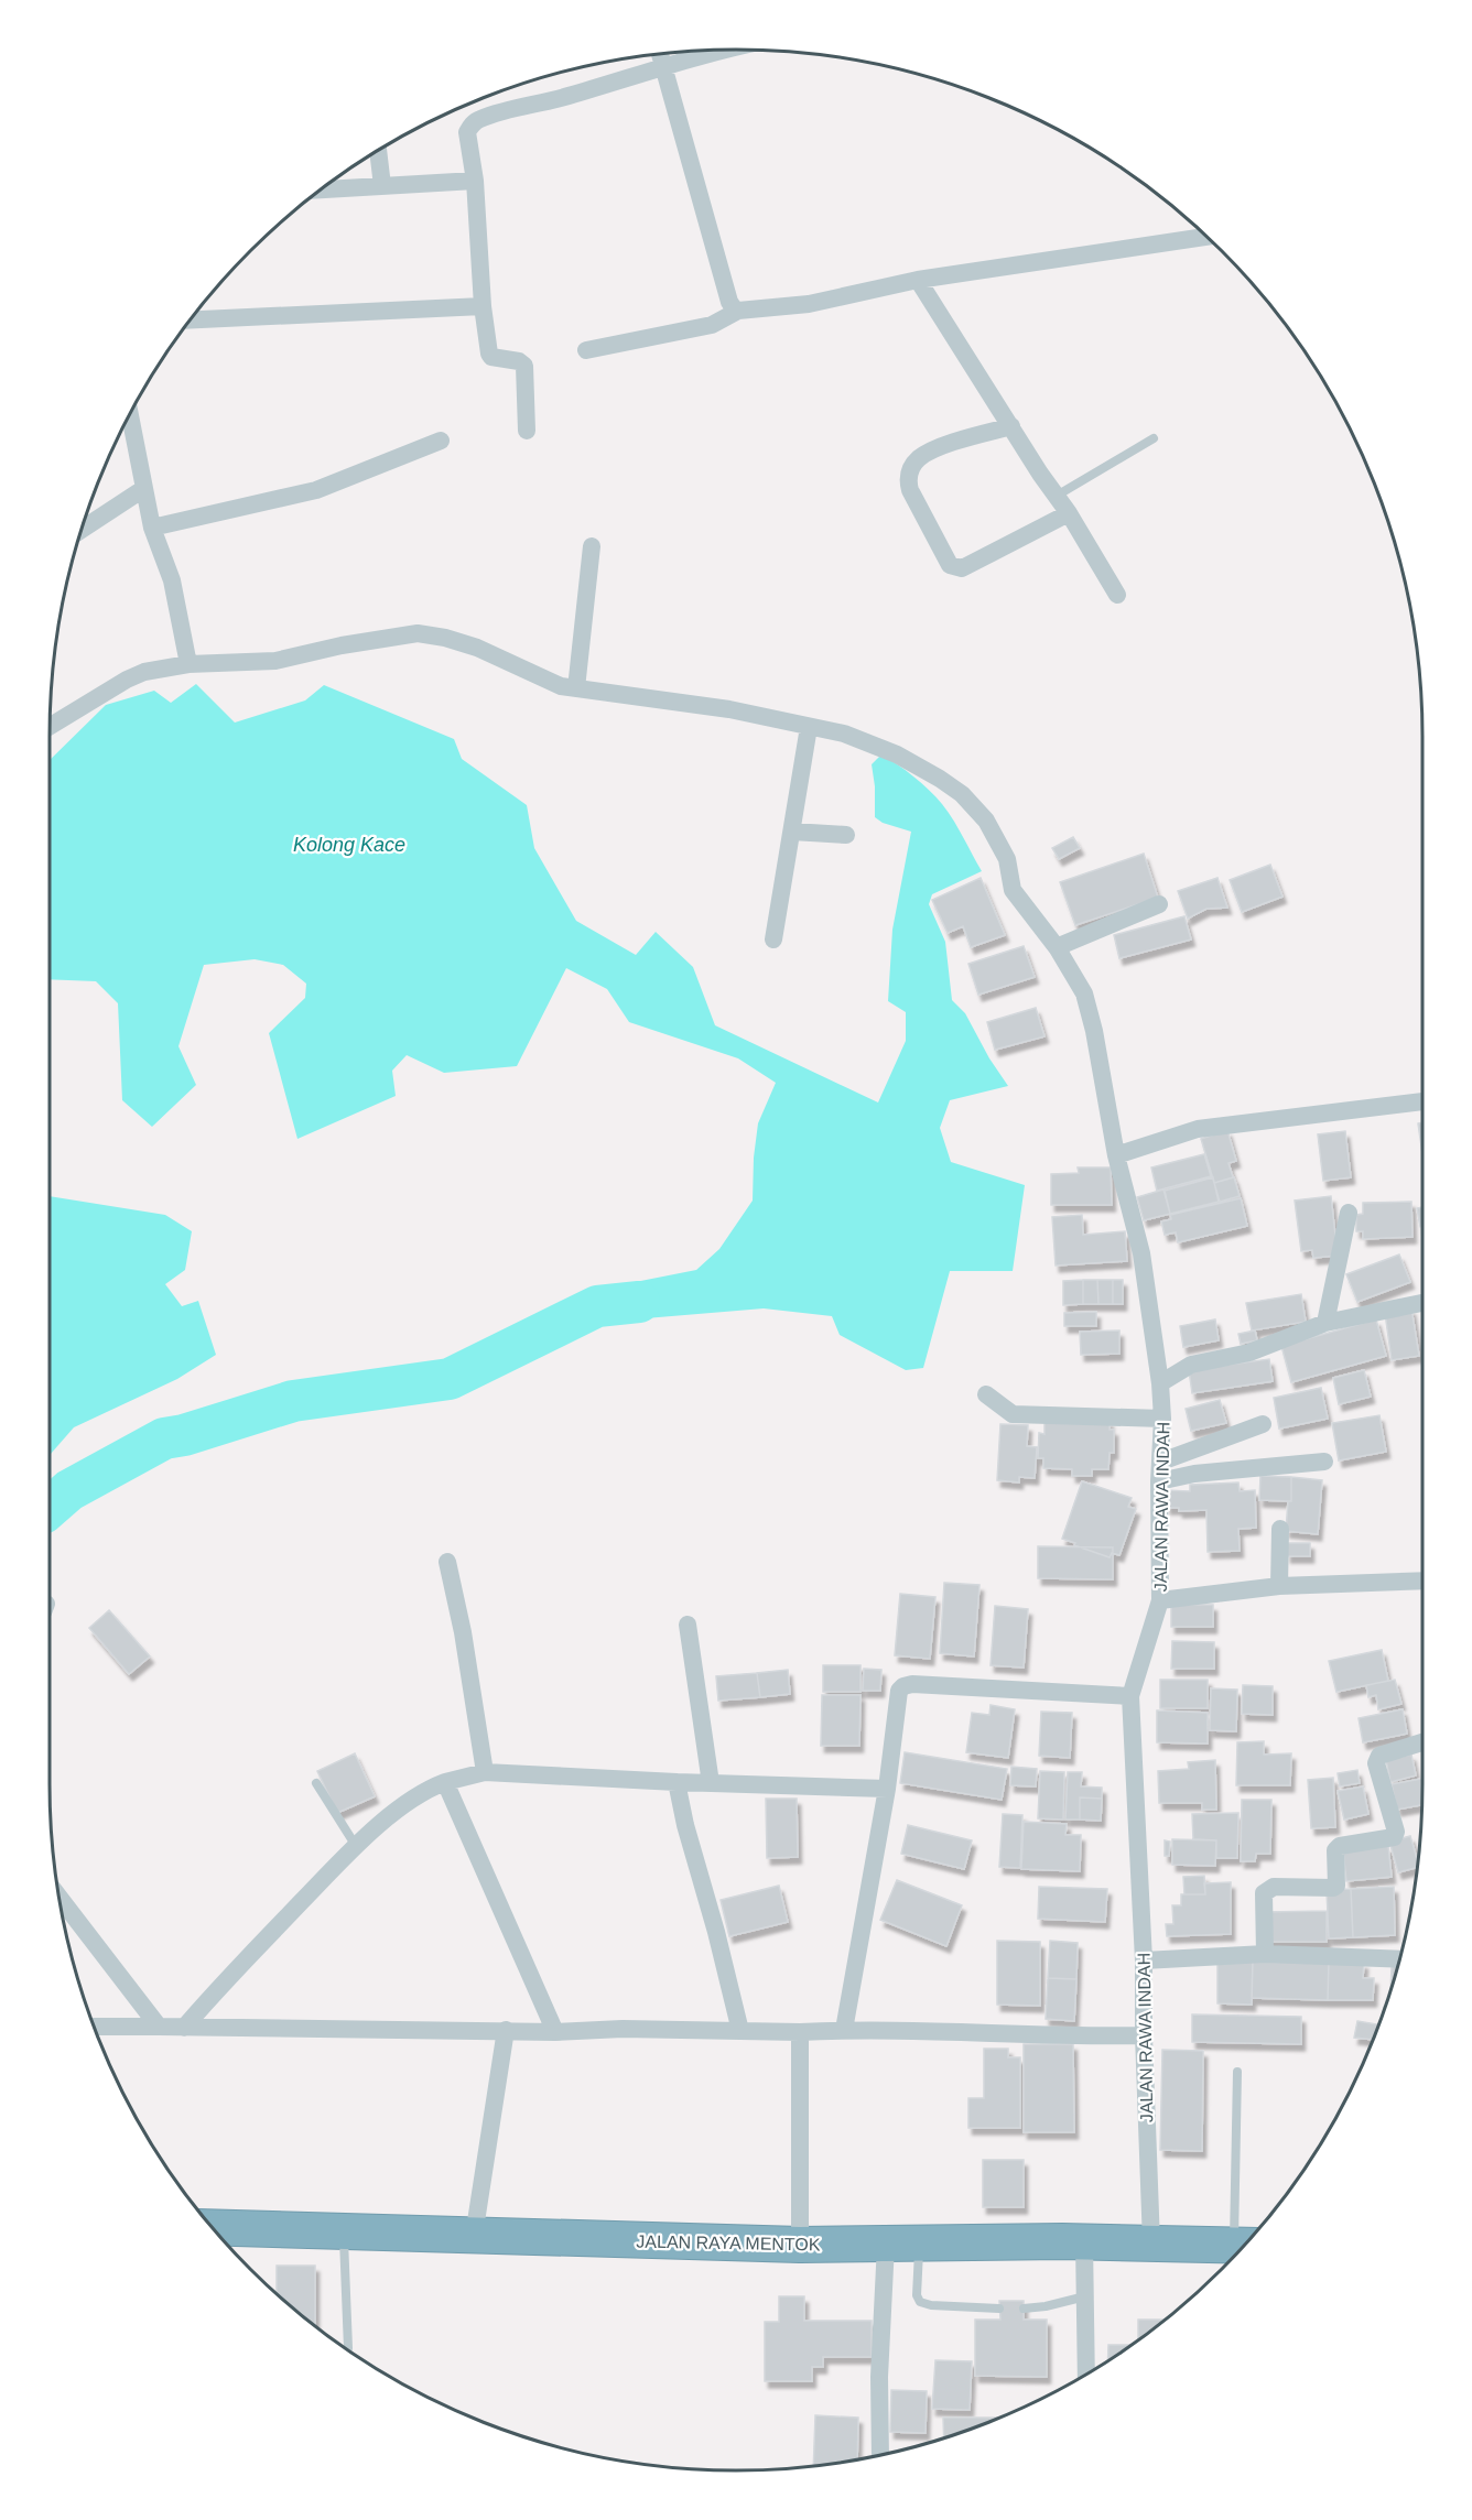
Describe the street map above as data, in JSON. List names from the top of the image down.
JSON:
{
  "streets": {
    "highway": ["JALAN RAYA MENTOK"],
    "street": ["JALAN RAWA INDAH"]
  },
  "crossings": [
    ["JALAN RAWA INDAH", "JALAN RAYA MENTOK"]
  ],
  "water": ["Kolong Kace"]
}
